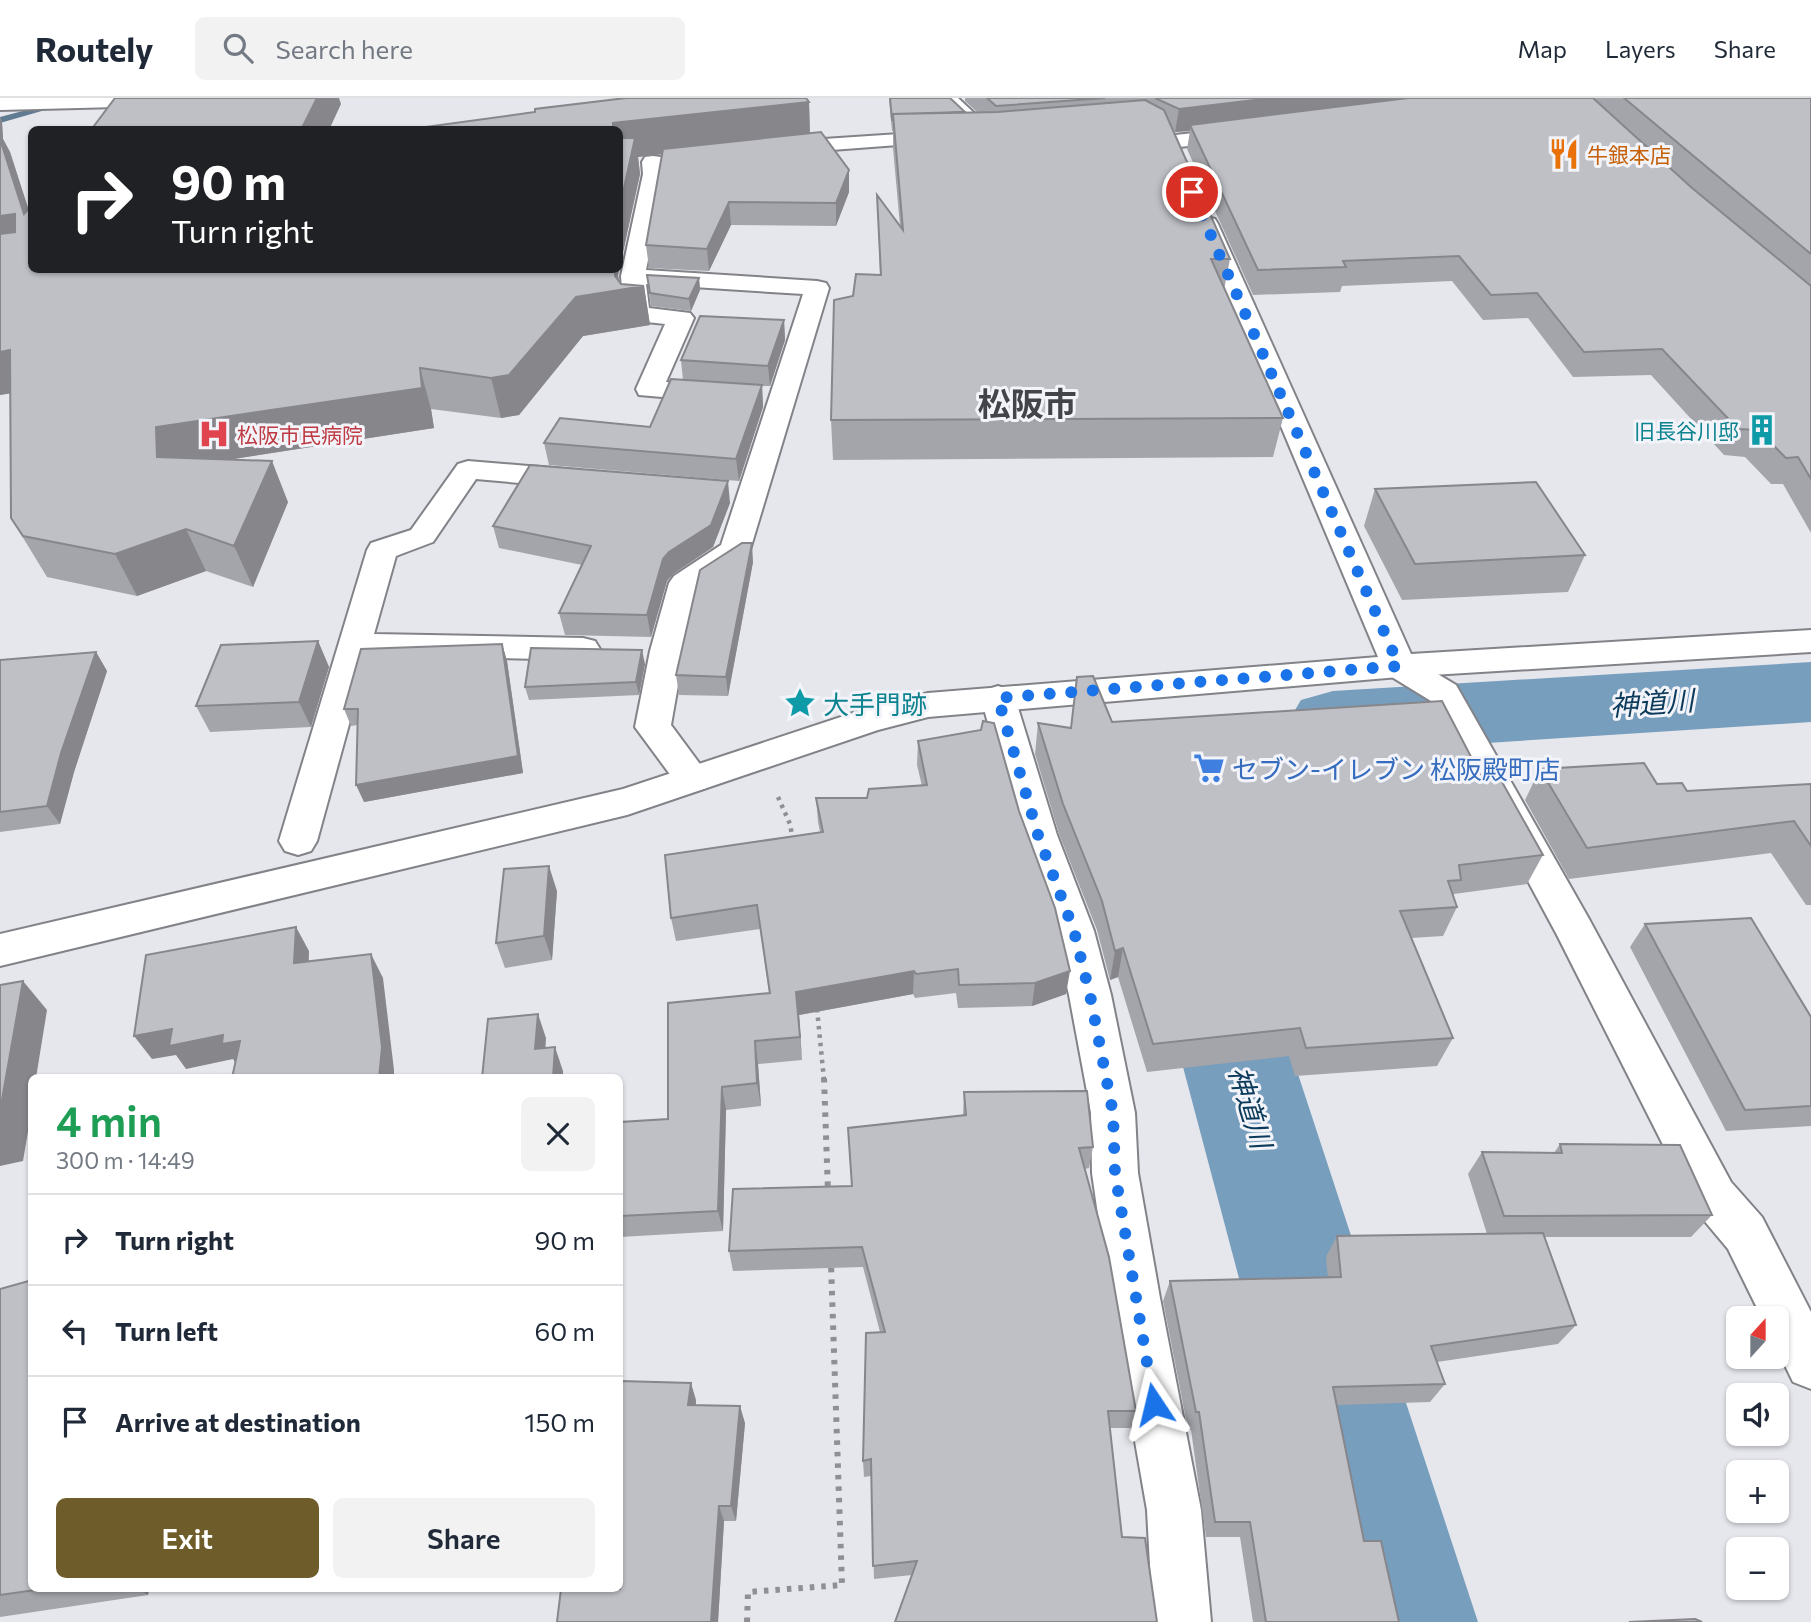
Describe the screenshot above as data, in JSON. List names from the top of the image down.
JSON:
{
  "districts": ["松阪市"],
  "water": ["神道川"],
  "places": {
    "restaurant": ["牛銀本店"],
    "building": ["旧長谷川邸"],
    "hospital": ["松阪市民病院"],
    "place": ["大手門跡"],
    "supermarket": ["セブン-イレブン 松阪殿町店"]
  },
  "north": "top",
  "page": {
    "header": "Routely",
    "search": "Search here",
    "nav": ["Map", "Layers", "Share"],
    "turn": ["90 m", "Turn right"],
    "heading": ["4 min", "300 m · 14:49"],
    "list": [
      {
        "name": "Turn right",
        "value": "90 m"
      },
      {
        "name": "Turn left",
        "value": "60 m"
      },
      {
        "name": "Arrive at destination",
        "value": "150 m"
      }
    ],
    "map_buttons": ["+", "−"],
    "buttons": ["Exit", "Share"]
  }
}
